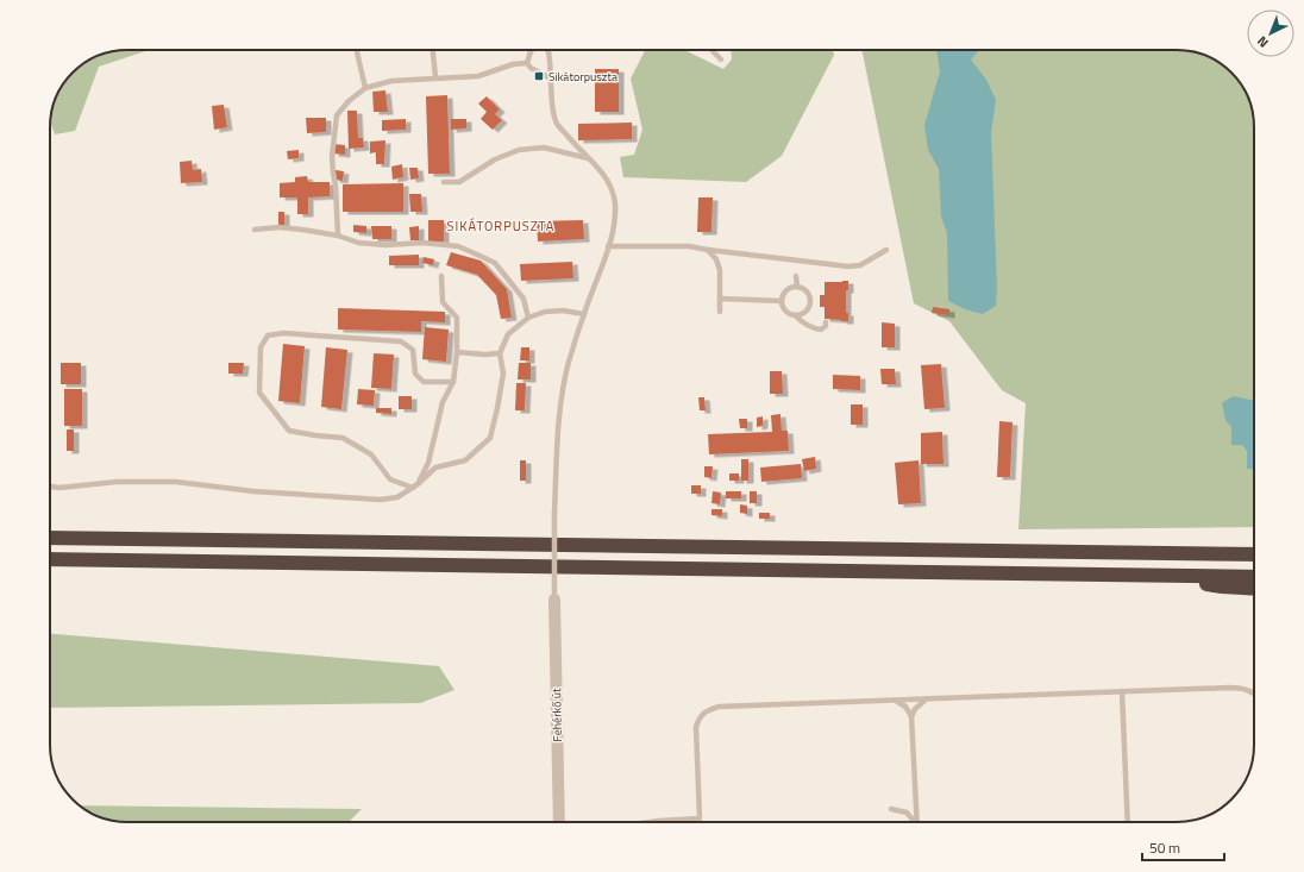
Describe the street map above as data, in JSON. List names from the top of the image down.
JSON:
{
  "streets": {
    "street": ["Fehérkő út"]
  },
  "districts": ["SIKÁTORPUSZTA"],
  "places": {
    "transit": ["Sikátorpuszta"]
  },
  "scale_bar": "50 m",
  "north": "bottom left"
}
